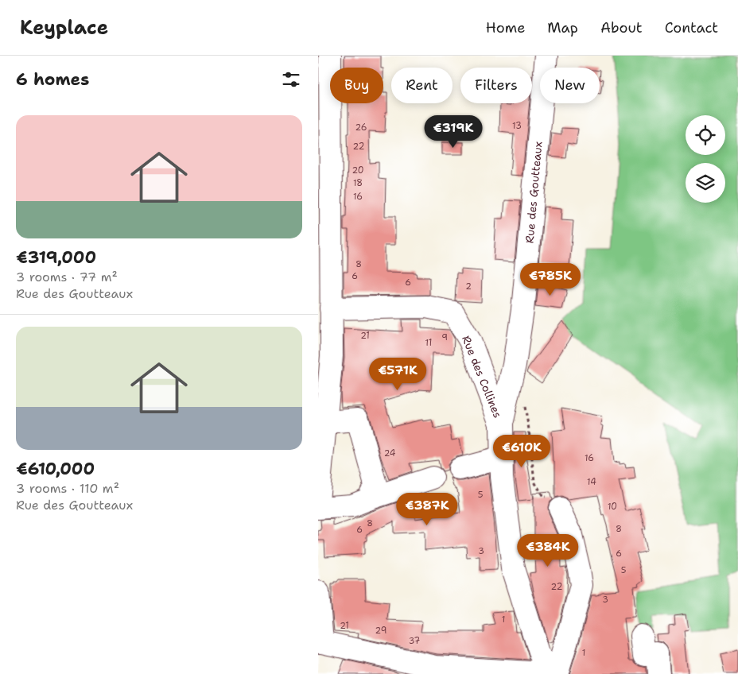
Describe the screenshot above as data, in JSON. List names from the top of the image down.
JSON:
{
  "streets": {
    "street": ["Rue des Goutteaux", "Rue des Collines"]
  },
  "crossings": [
    ["Rue des Goutteaux", "Rue des Collines"]
  ],
  "house_numbers": [
    "13",
    "26",
    "22",
    "20",
    "18",
    "16",
    "8",
    "6",
    "6",
    "2",
    "21",
    "9",
    "11",
    "24",
    "16",
    "14",
    "5",
    "10",
    "8",
    "8",
    "6",
    "3",
    "6",
    "5",
    "22",
    "3",
    "1",
    "21",
    "29",
    "37",
    "1"
  ],
  "page": {
    "header": "Keyplace",
    "nav": [
      "Home",
      "Map",
      "About",
      "Contact"
    ],
    "heading": "6 homes",
    "chip": [
      "Buy",
      "Rent",
      "Filters",
      "New"
    ],
    "list": [
      {
        "name": "€319,000",
        "note": "3 rooms · 77 m² · Rue des Goutteaux"
      },
      {
        "name": "€610,000",
        "note": "3 rooms · 110 m² · Rue des Goutteaux"
      }
    ],
    "price": [
      "€319K",
      "€785K",
      "€571K",
      "€610K",
      "€387K",
      "€384K"
    ]
  }
}
